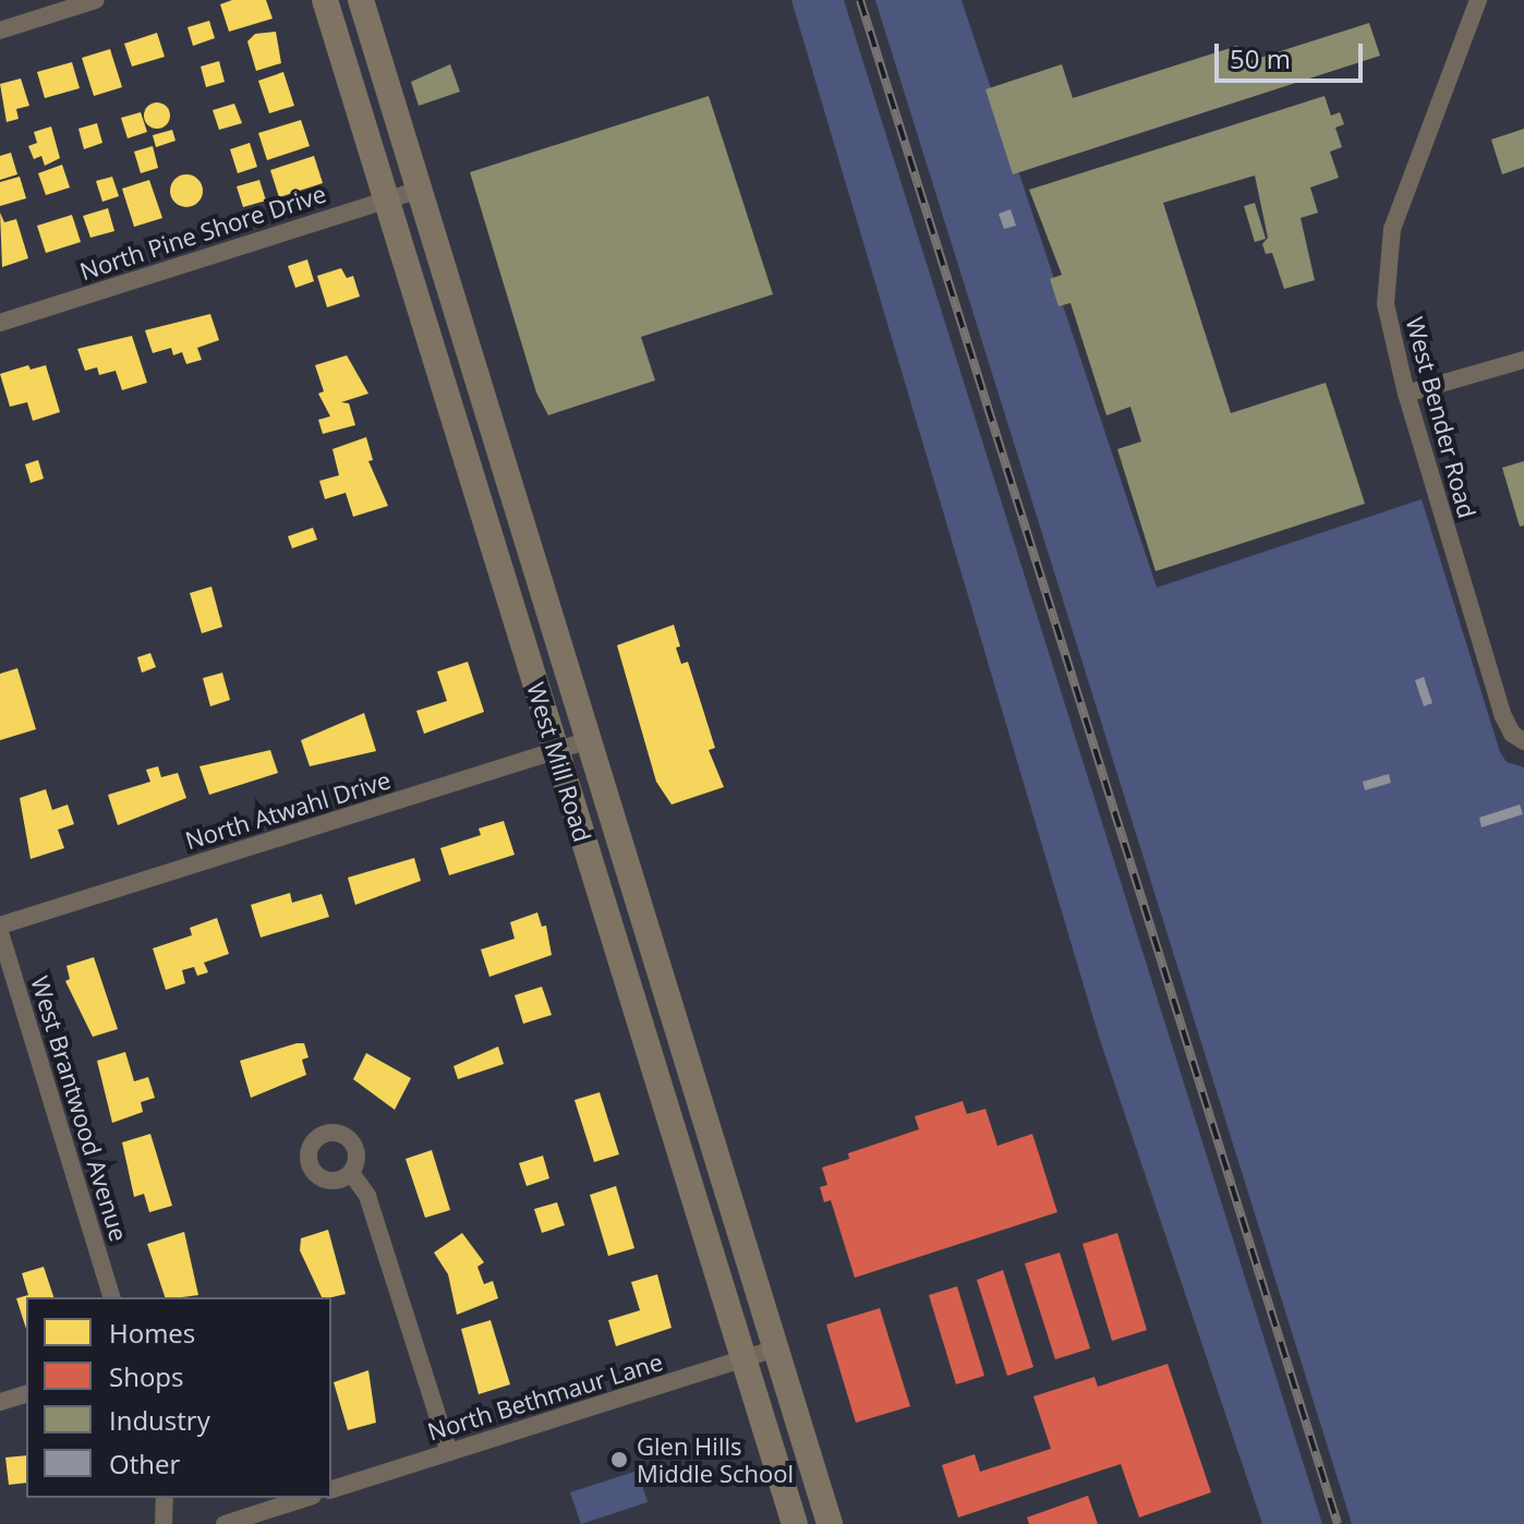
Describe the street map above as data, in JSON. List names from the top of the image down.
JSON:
{
  "streets": {
    "main road": ["West Mill Road"],
    "street": [
      "North Pine Shore Drive",
      "West Bender Road",
      "North Atwahl Drive",
      "West Brantwood Avenue",
      "North Bethmaur Lane"
    ]
  },
  "crossings": [
    ["North Pine Shore Drive", "West Mill Road"],
    ["West Mill Road", "North Atwahl Drive"],
    ["West Mill Road", "North Bethmaur Lane"],
    ["North Atwahl Drive", "West Brantwood Avenue"]
  ],
  "places": ["Glen Hills Middle School"],
  "legend": [
    "Homes",
    "Shops",
    "Industry",
    "Other"
  ],
  "scale_bar": "50 m"
}
